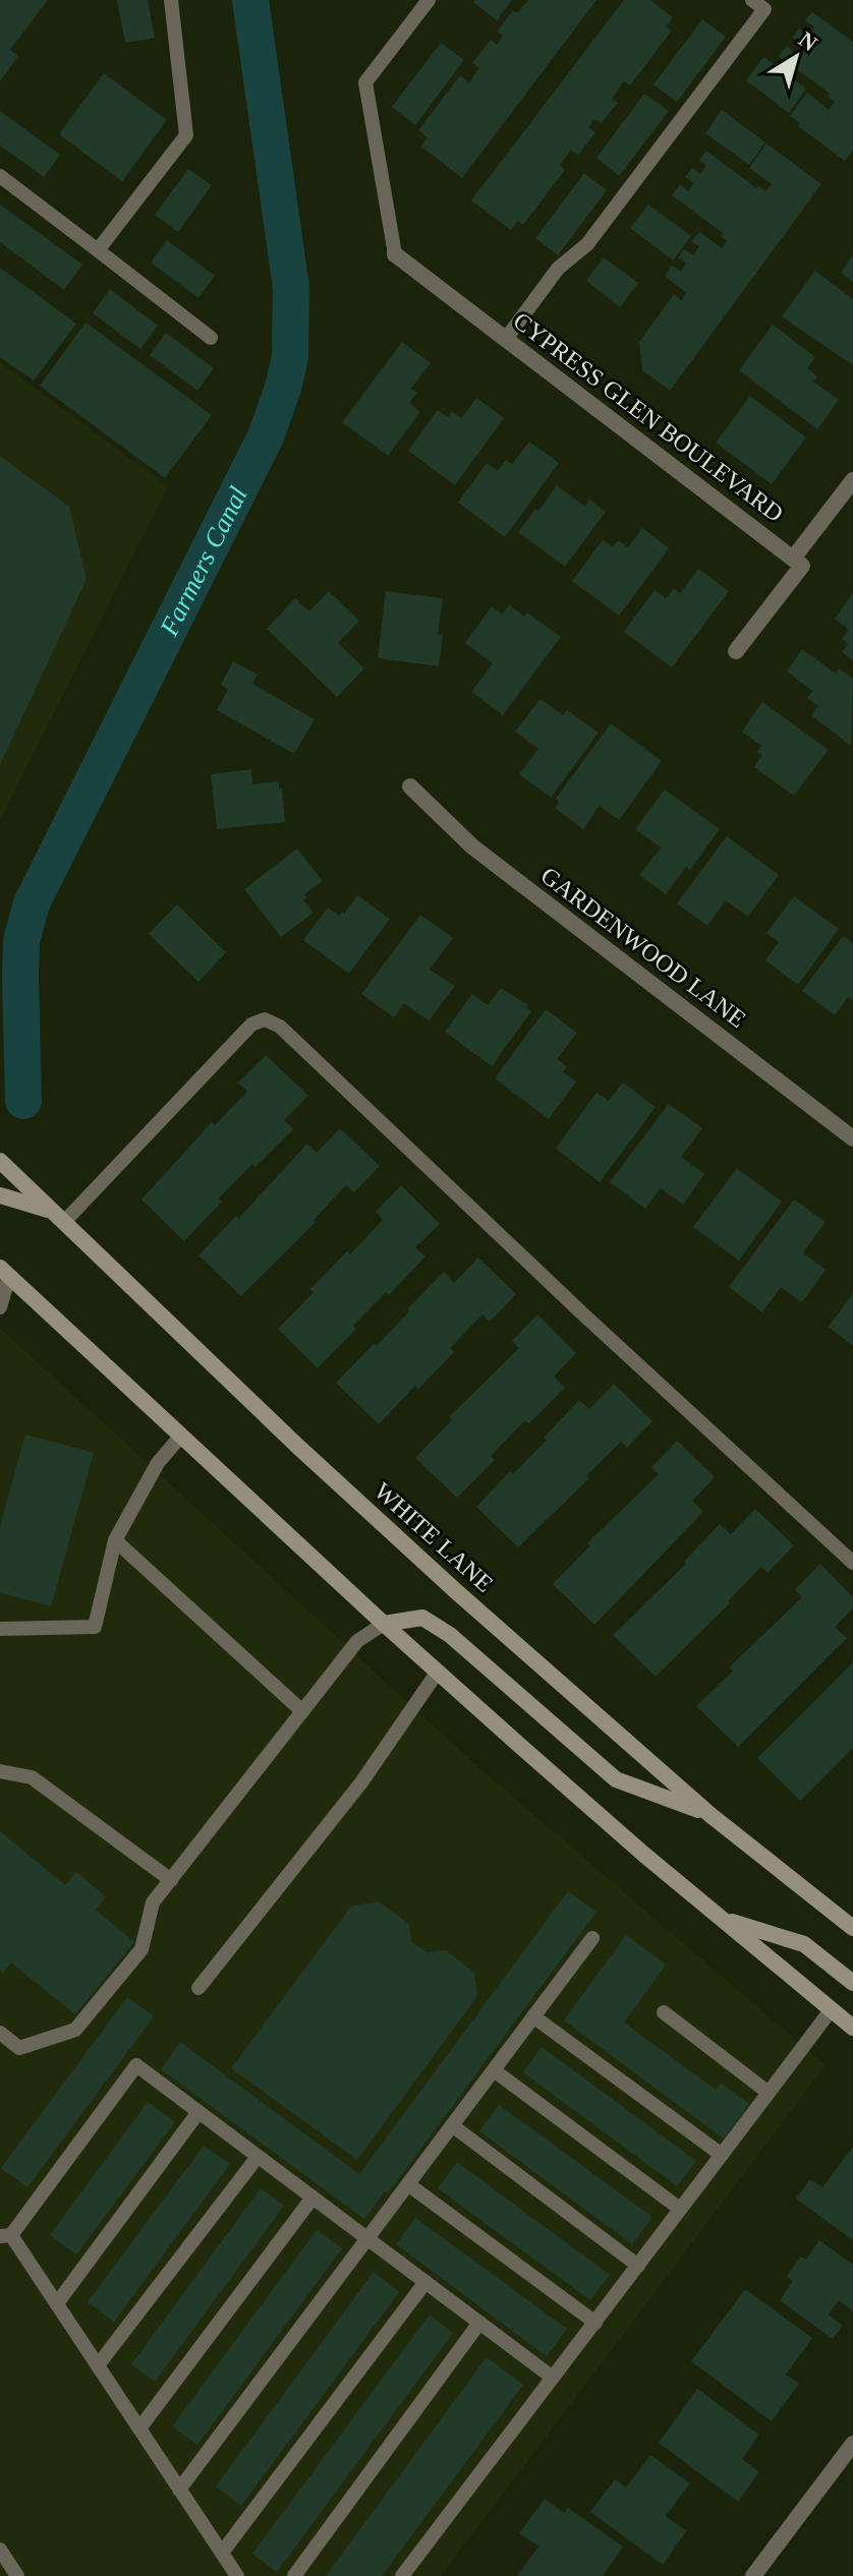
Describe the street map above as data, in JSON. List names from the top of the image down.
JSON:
{
  "streets": {
    "main road": ["WHITE LANE"],
    "street": ["CYPRESS GLEN BOULEVARD", "GARDENWOOD LANE"]
  },
  "water": ["Farmers Canal"],
  "north": "top right"
}
